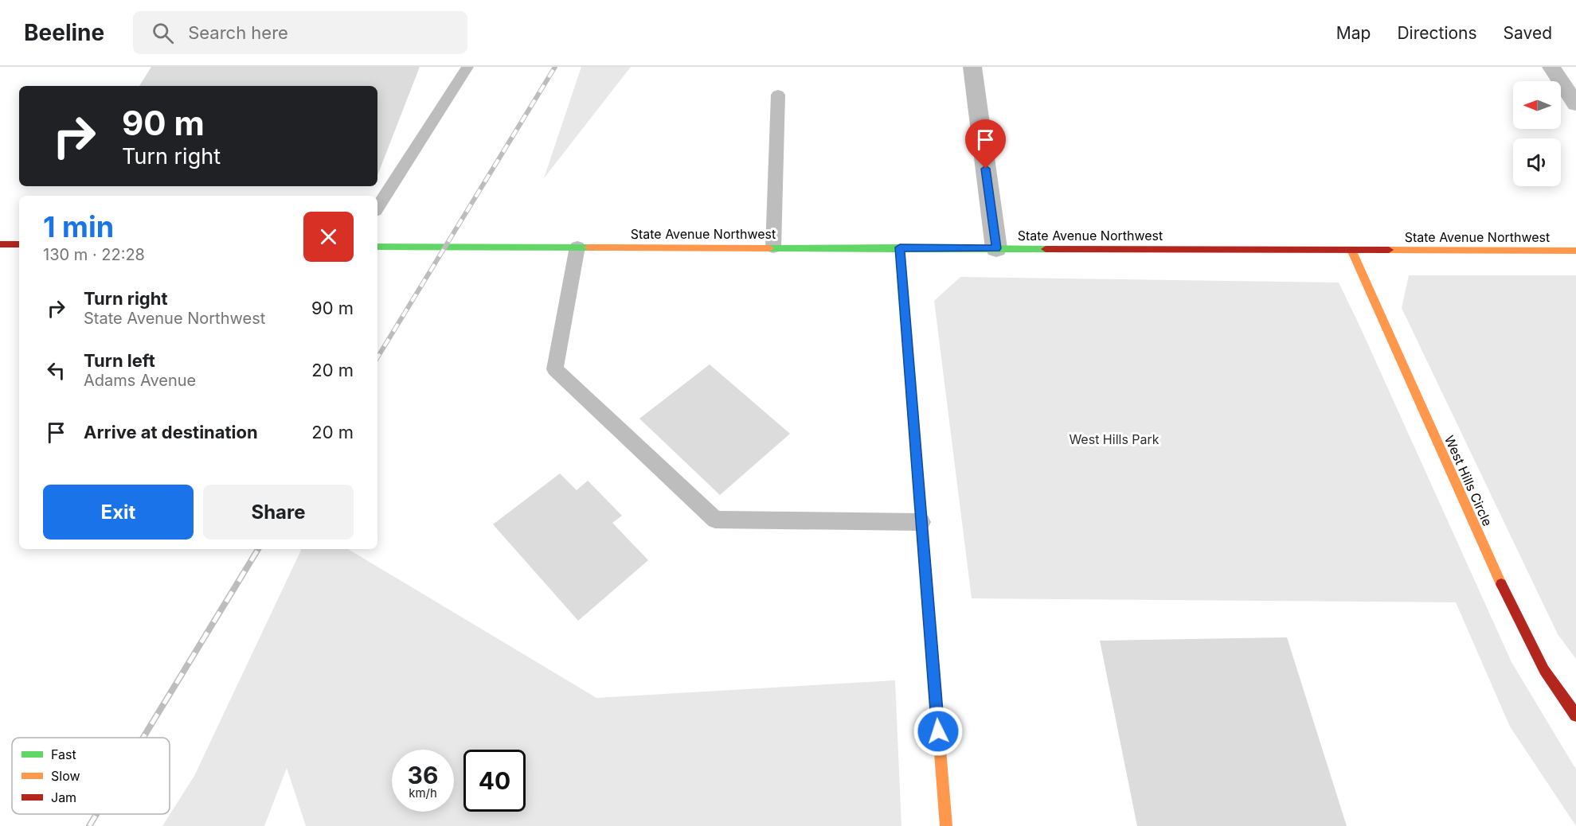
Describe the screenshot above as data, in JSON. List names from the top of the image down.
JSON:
{
  "streets": {
    "street": ["State Avenue Northwest", "West Hills Circle"]
  },
  "crossings": [
    ["State Avenue Northwest", "West Hills Circle"]
  ],
  "parks": ["West Hills Park"],
  "legend": ["Fast", "Slow", "Jam"],
  "north": "left",
  "page": {
    "header": "Beeline",
    "search": "Search here",
    "nav": ["Map", "Directions", "Saved"],
    "turn": ["90 m", "Turn right"],
    "heading": ["1 min", "130 m · 22:28"],
    "list": [
      {
        "name": "Turn right",
        "note": "State Avenue Northwest",
        "value": "90 m"
      },
      {
        "name": "Turn left",
        "note": "Adams Avenue",
        "value": "20 m"
      },
      {
        "name": "Arrive at destination",
        "value": "20 m"
      }
    ],
    "buttons": ["Exit", "Share"],
    "speed": "36 km/h",
    "limit": "40"
  }
}
